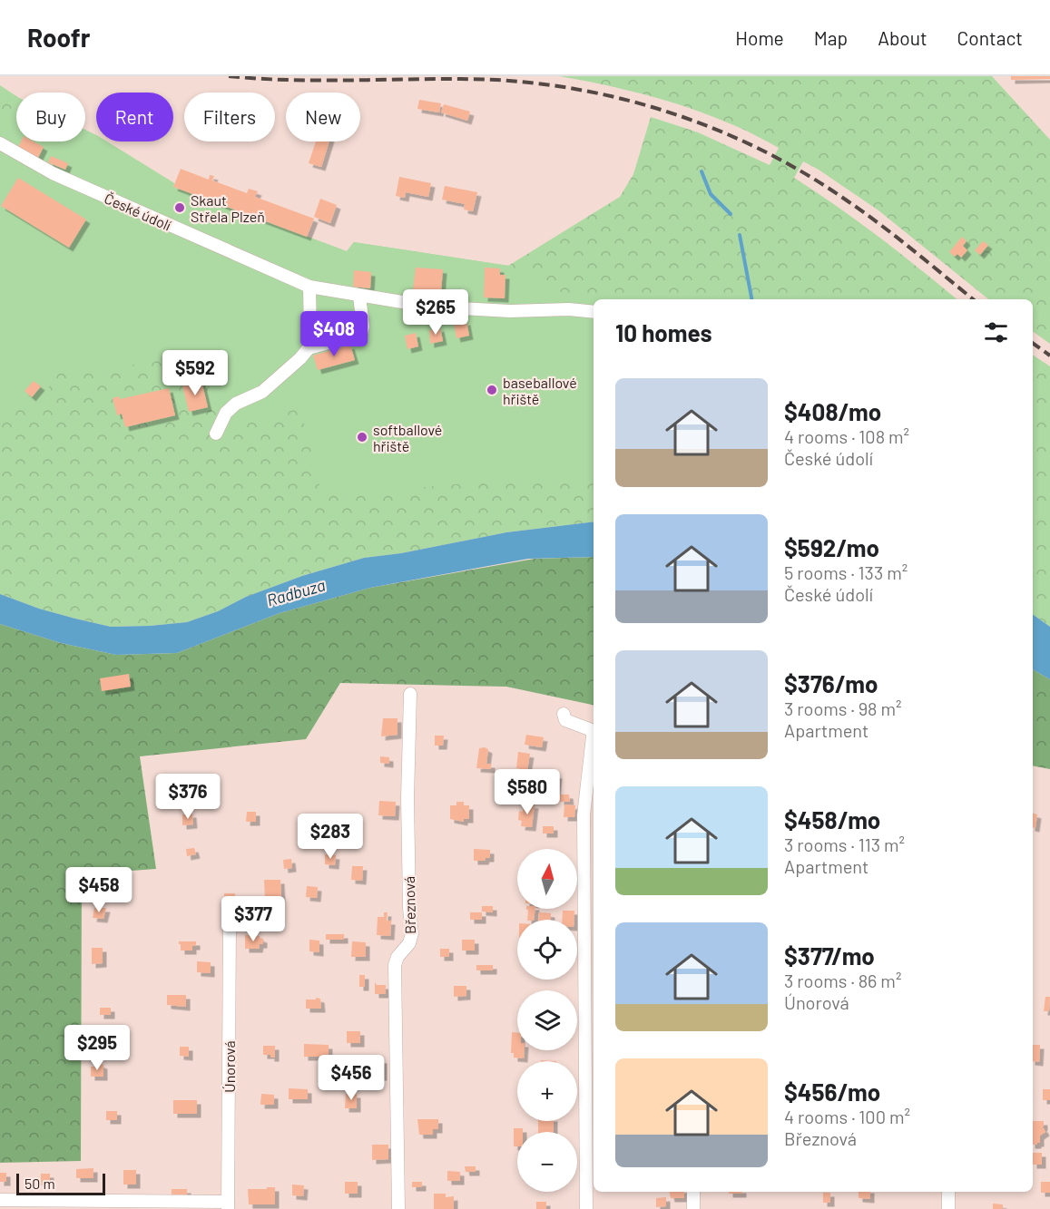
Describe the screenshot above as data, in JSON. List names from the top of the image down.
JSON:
{
  "streets": {
    "street": ["České údolí", "Březnová", "Únorová"]
  },
  "water": ["Radbuza"],
  "places": ["Skaut Střela Plzeň", "baseballové hřiště", "softballové hřiště"],
  "scale_bar": "50 m",
  "north": "top",
  "page": {
    "header": "Roofr",
    "nav": [
      "Home",
      "Map",
      "About",
      "Contact"
    ],
    "chip": [
      "Buy",
      "Rent",
      "Filters",
      "New"
    ],
    "price": [
      "$265",
      "$408",
      "$592",
      "$580",
      "$376",
      "$283",
      "$458",
      "$377",
      "$295",
      "$456"
    ],
    "heading": "10 homes",
    "list": [
      {
        "name": "$408/mo",
        "note": "4 rooms · 108 m² · České údolí"
      },
      {
        "name": "$592/mo",
        "note": "5 rooms · 133 m² · České údolí"
      },
      {
        "name": "$376/mo",
        "note": "3 rooms · 98 m² · Apartment"
      },
      {
        "name": "$458/mo",
        "note": "3 rooms · 113 m² · Apartment"
      },
      {
        "name": "$377/mo",
        "note": "3 rooms · 86 m² · Únorová"
      },
      {
        "name": "$456/mo",
        "note": "4 rooms · 100 m² · Březnová"
      }
    ],
    "map_buttons": ["+", "−"],
    "scale": "50 m"
  }
}
